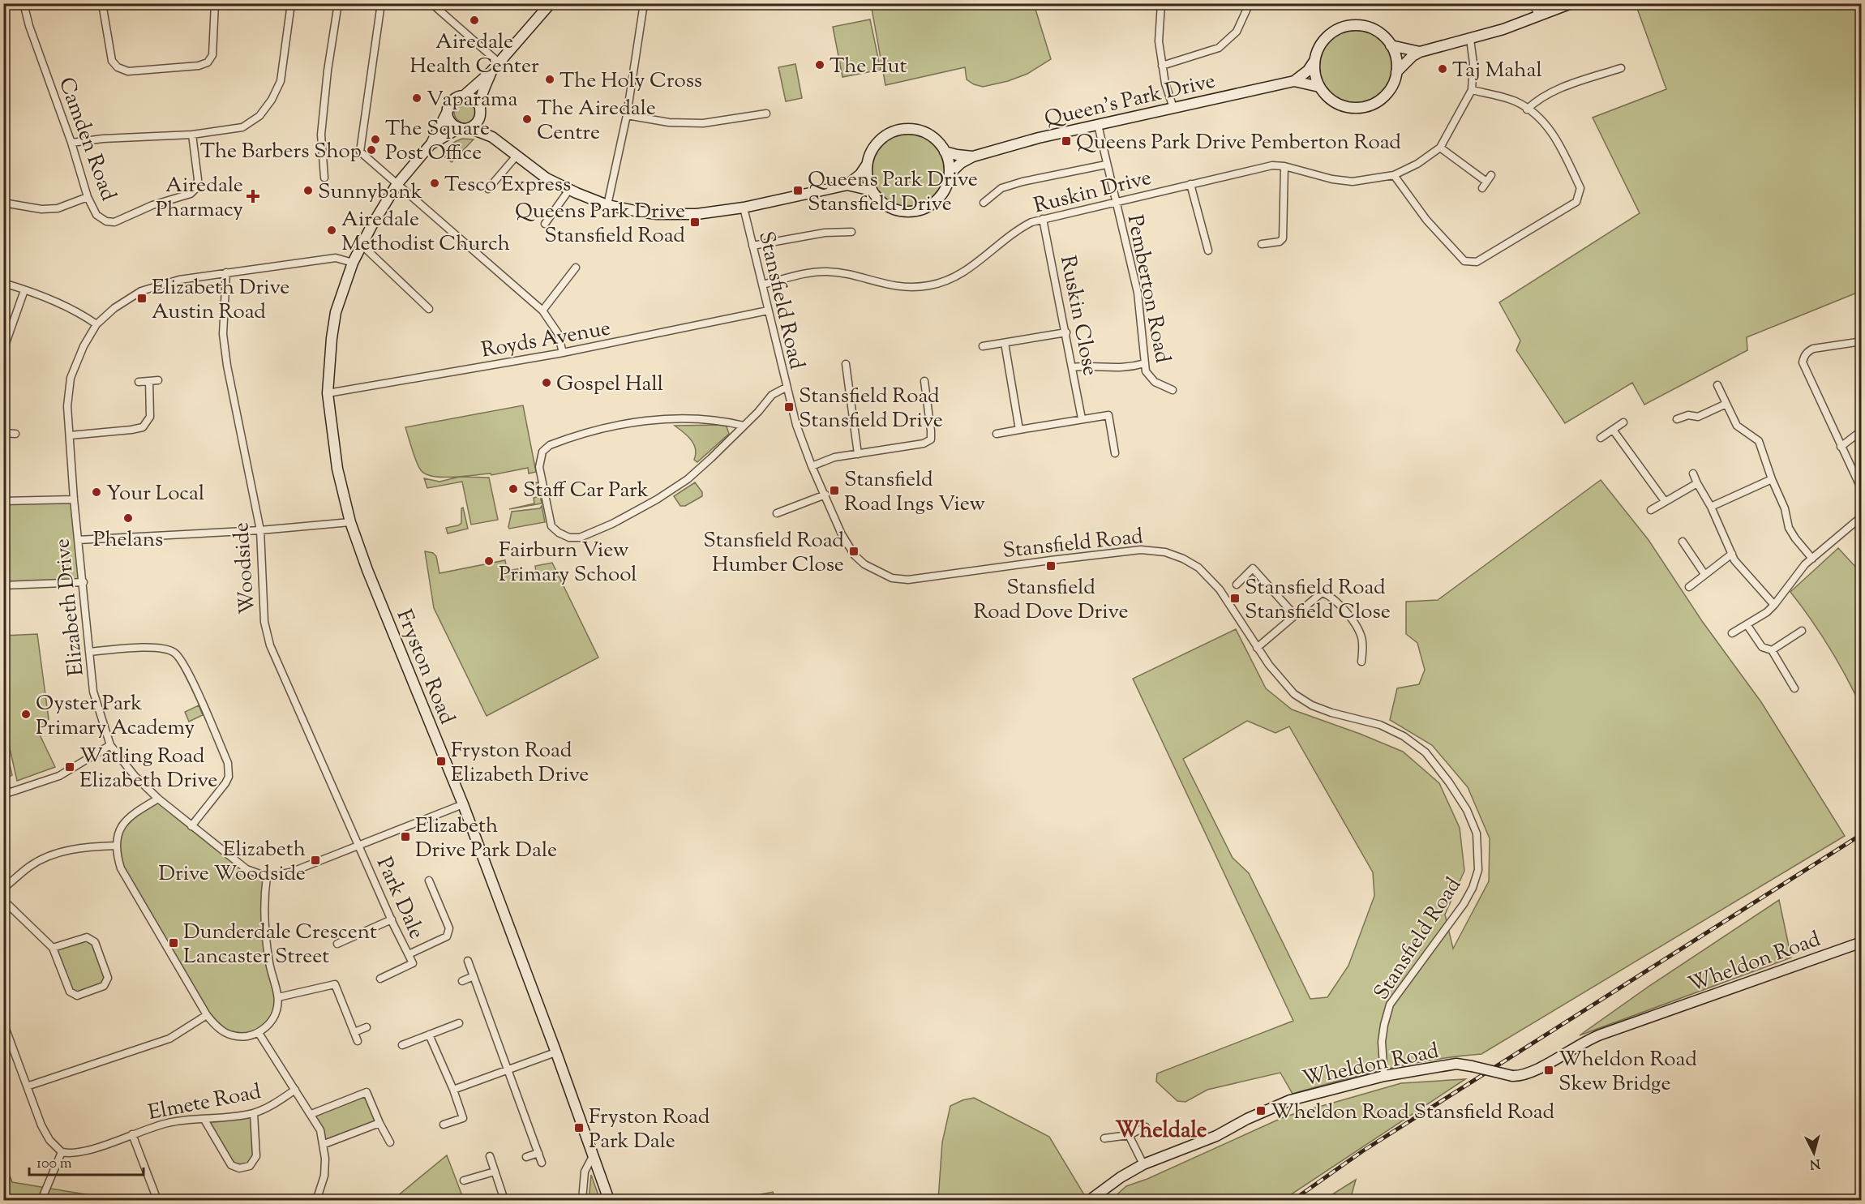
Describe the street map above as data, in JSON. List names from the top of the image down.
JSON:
{
  "streets": {
    "street": [
      "Queen's Park Drive",
      "Camden Road",
      "Ruskin Drive",
      "Pemberton Road",
      "Stansfield Road",
      "Ruskin Close",
      "Royds Avenue",
      "Woodside",
      "Elizabeth Drive",
      "Fryston Road",
      "Park Dale",
      "Wheldon Road",
      "Elmete Road"
    ]
  },
  "crossings": [
    ["Queen's Park Drive", "Pemberton Road"],
    ["Ruskin Drive", "Pemberton Road"],
    ["Ruskin Drive", "Stansfield Road"],
    ["Ruskin Drive", "Ruskin Close"],
    ["Stansfield Road", "Royds Avenue"],
    ["Stansfield Road", "Wheldon Road"],
    ["Royds Avenue", "Fryston Road"],
    ["Woodside", "Elizabeth Drive"],
    ["Woodside", "Park Dale"],
    ["Elizabeth Drive", "Fryston Road"]
  ],
  "districts": ["Wheldale"],
  "places": {
    "other": [
      "Airedale Health Center",
      "The Hut",
      "Taj Mahal",
      "The Holy Cross",
      "Vaparama",
      "The Airedale Centre",
      "The Square Post Office",
      "The Barbers Shop",
      "Tesco Express",
      "Sunnybank",
      "Airedale Methodist Church",
      "Gospel Hall",
      "Staff Car Park",
      "Your Local",
      "Phelans",
      "Fairburn View Primary School",
      "Oyster Park Primary Academy"
    ],
    "transit": [
      "Queens Park Drive Pemberton Road",
      "Queens Park Drive Stansfield Drive",
      "Queens Park Drive Stansfield Road",
      "Elizabeth Drive Austin Road",
      "Stansfield Road Stansfield Drive",
      "Stansfield Road Ings View",
      "Stansfield Road Humber Close",
      "Stansfield Road Dove Drive",
      "Stansfield Road Stansfield Close",
      "Fryston Road Elizabeth Drive",
      "Watling Road Elizabeth Drive",
      "Elizabeth Drive Park Dale",
      "Elizabeth Drive Woodside",
      "Dunderdale Crescent Lancaster Street",
      "Wheldon Road Skew Bridge",
      "Wheldon Road Stansfield Road",
      "Fryston Road Park Dale"
    ],
    "health": ["Airedale Pharmacy"]
  },
  "scale_bar": "100 m",
  "north": "bottom"
}
